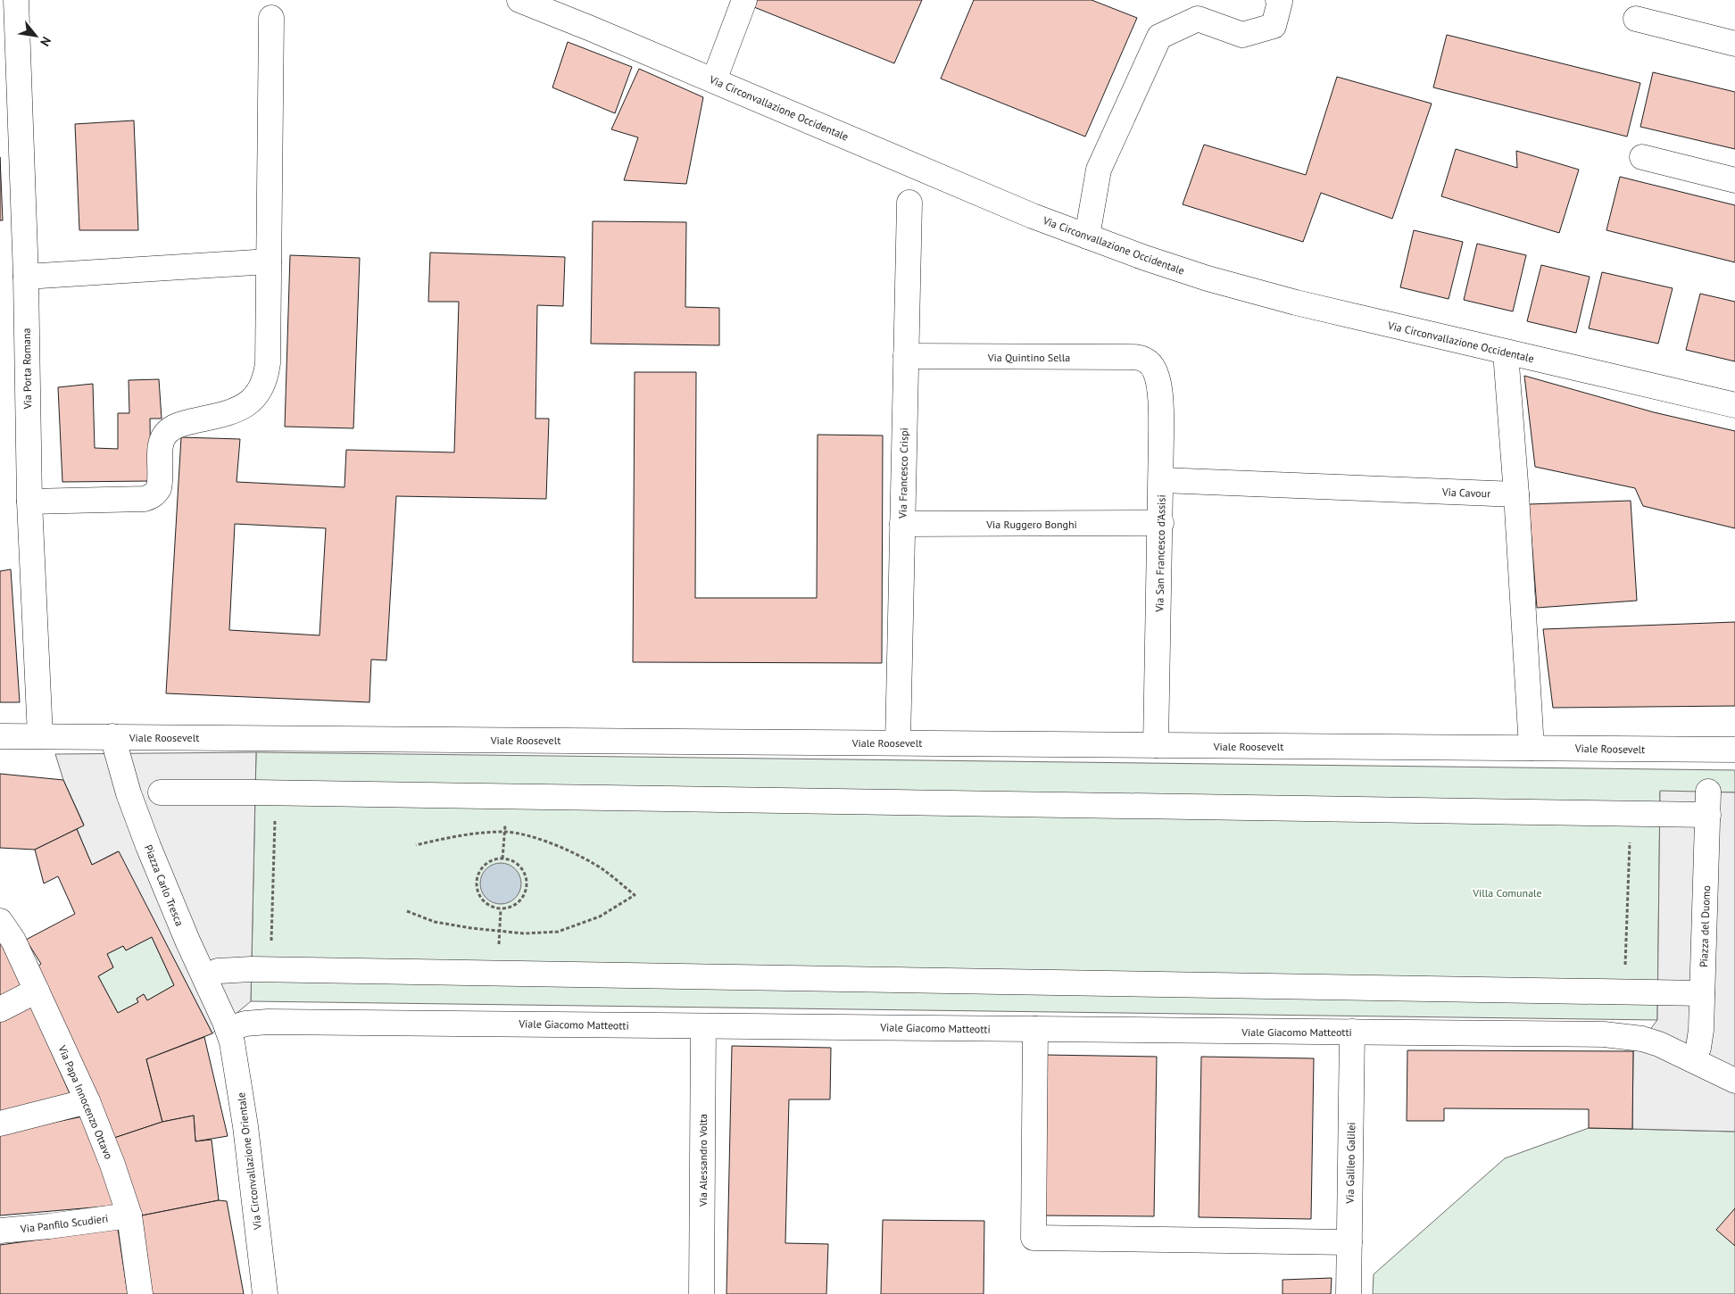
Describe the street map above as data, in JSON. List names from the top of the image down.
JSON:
{
  "streets": {
    "street": [
      "Via Circonvallazione Occidentale",
      "Via Quintino Sella",
      "Via Porta Romana",
      "Via Francesco Crispi",
      "Via Cavour",
      "Via Ruggero Bonghi",
      "Via San Francesco d'Assisi",
      "Viale Roosevelt",
      "Piazza Carlo Tresca",
      "Piazza del Duomo",
      "Viale Giacomo Matteotti",
      "Via Papa Innocenzo Ottavo",
      "Via Alessandro Volta",
      "Via Circonvallazione Orientale",
      "Via Galileo Galilei",
      "Via Panfilo Scudieri"
    ]
  },
  "crossings": [
    ["Via Quintino Sella", "Via Francesco Crispi"],
    ["Via Quintino Sella", "Via San Francesco d'Assisi"],
    ["Via Porta Romana", "Viale Roosevelt"],
    ["Via Francesco Crispi", "Via Ruggero Bonghi"],
    ["Via Francesco Crispi", "Viale Roosevelt"],
    ["Via Cavour", "Via San Francesco d'Assisi"],
    ["Via Ruggero Bonghi", "Via San Francesco d'Assisi"],
    ["Via San Francesco d'Assisi", "Viale Roosevelt"],
    ["Viale Roosevelt", "Piazza Carlo Tresca"],
    ["Piazza Carlo Tresca", "Viale Giacomo Matteotti"],
    ["Piazza Carlo Tresca", "Via Circonvallazione Orientale"],
    ["Piazza del Duomo", "Viale Giacomo Matteotti"],
    ["Viale Giacomo Matteotti", "Via Alessandro Volta"],
    ["Viale Giacomo Matteotti", "Via Circonvallazione Orientale"],
    ["Viale Giacomo Matteotti", "Via Galileo Galilei"],
    ["Via Papa Innocenzo Ottavo", "Via Panfilo Scudieri"]
  ],
  "parks": ["Villa Comunale"],
  "north": "bottom right"
}
